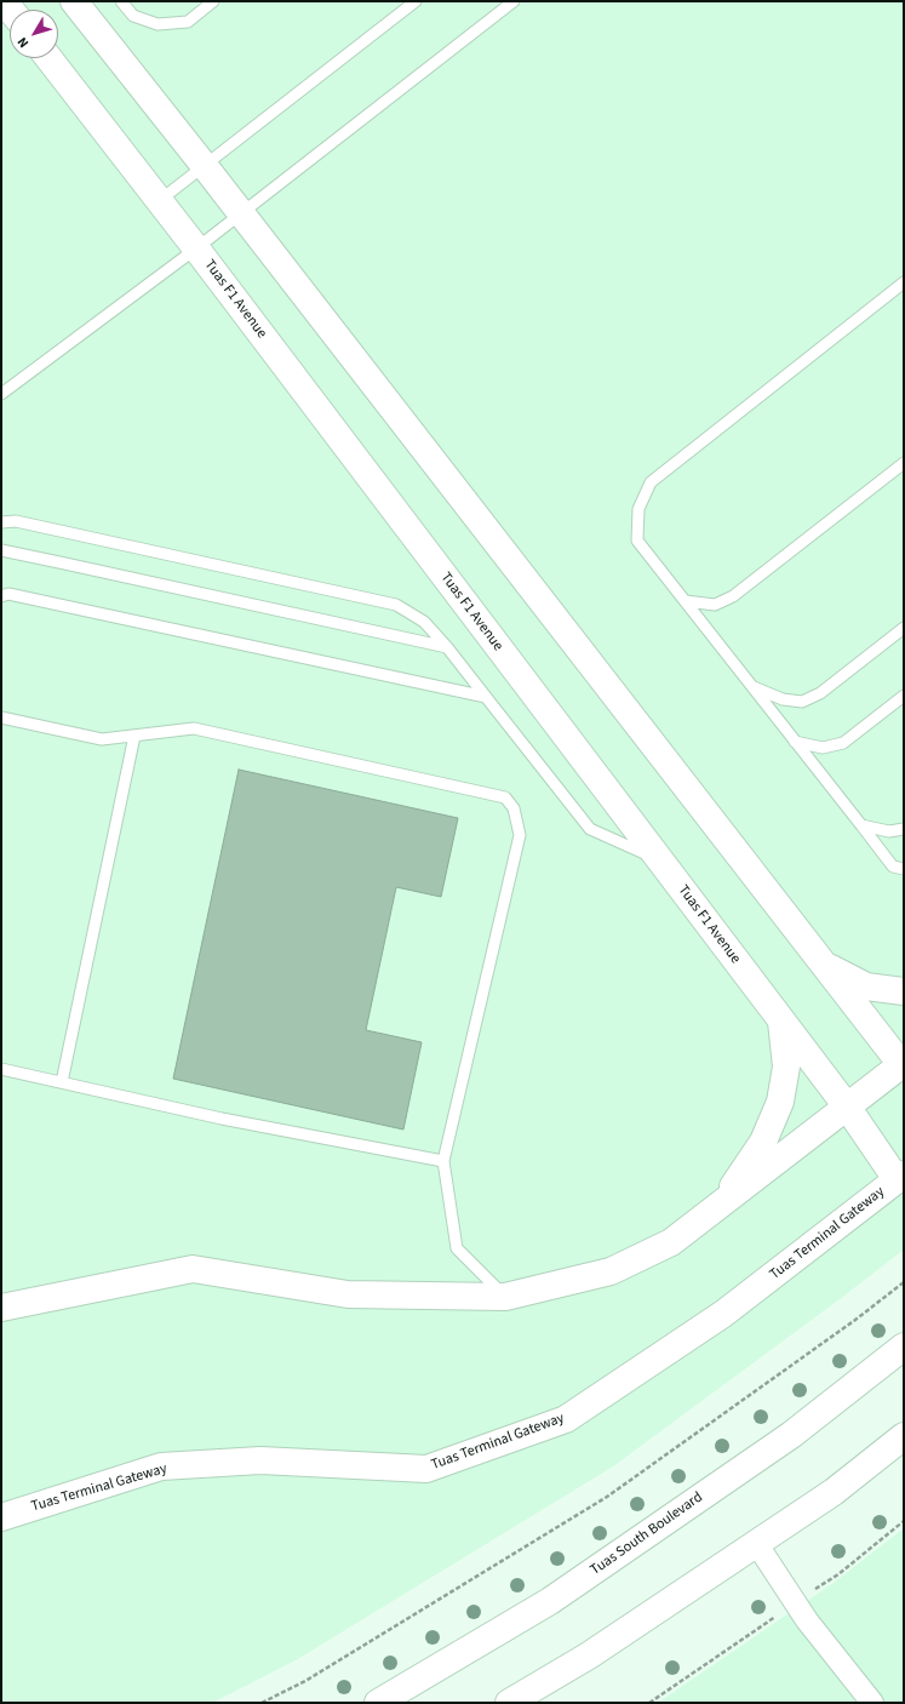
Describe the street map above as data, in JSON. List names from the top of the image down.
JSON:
{
  "streets": {
    "street": ["Tuas F1 Avenue", "Tuas Terminal Gateway", "Tuas South Boulevard"]
  },
  "crossings": [
    ["Tuas F1 Avenue", "Tuas Terminal Gateway"]
  ],
  "north": "bottom left"
}
